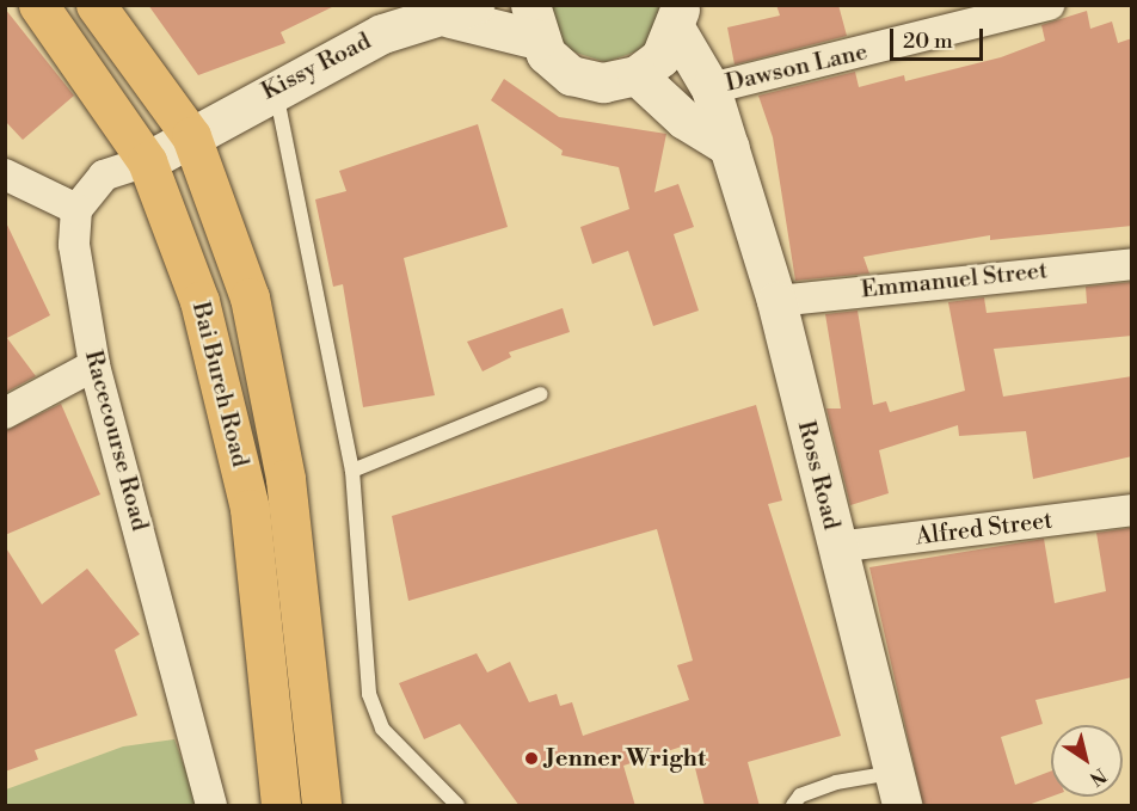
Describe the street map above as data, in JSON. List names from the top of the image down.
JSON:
{
  "streets": {
    "highway": ["Bai Bureh Road"],
    "main road": ["Kissy Road", "Ross Road"],
    "street": [
      "Dawson Lane",
      "Emmanuel Street",
      "Racecourse Road",
      "Alfred Street"
    ]
  },
  "crossings": [
    ["Dawson Lane", "Ross Road"],
    ["Emmanuel Street", "Ross Road"],
    ["Ross Road", "Alfred Street"]
  ],
  "places": ["Jenner Wright"],
  "scale_bar": "20 m",
  "north": "bottom right"
}
